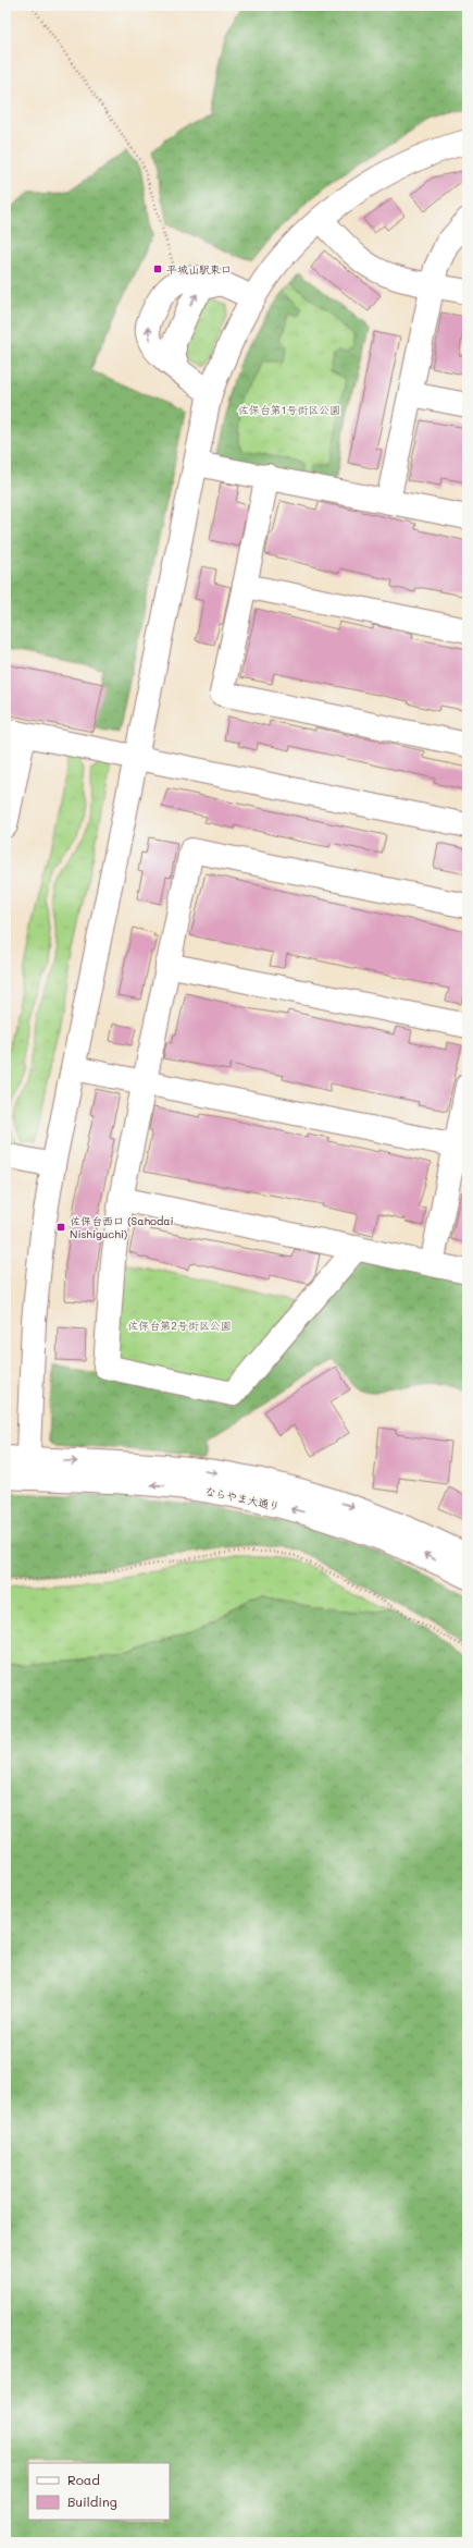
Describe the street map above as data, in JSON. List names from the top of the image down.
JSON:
{
  "streets": {
    "street": ["ならやま大通り"]
  },
  "parks": ["佐保台第1号街区公園", "佐保台第2号街区公園"],
  "places": {
    "transit": ["平城山駅東口", "佐保台西口 (Sahodai Nishiguchi)"]
  },
  "legend": ["Road", "Building"]
}
